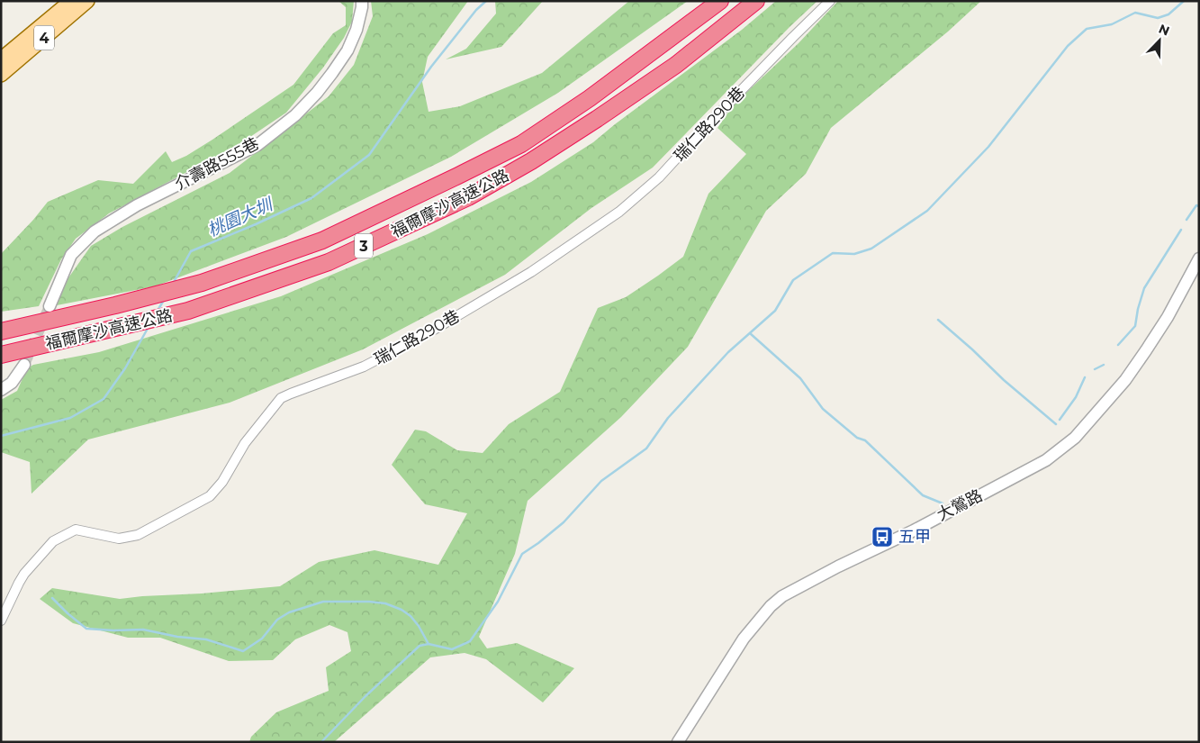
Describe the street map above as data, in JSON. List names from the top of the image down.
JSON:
{
  "streets": {
    "highway": ["福爾摩沙高速公路", "3"],
    "main road": ["4"],
    "street": ["瑞仁路290巷", "介壽路555巷", "大鶯路"]
  },
  "water": ["桃園大圳"],
  "places": {
    "bus stop": ["五甲"]
  },
  "north": "top right"
}
